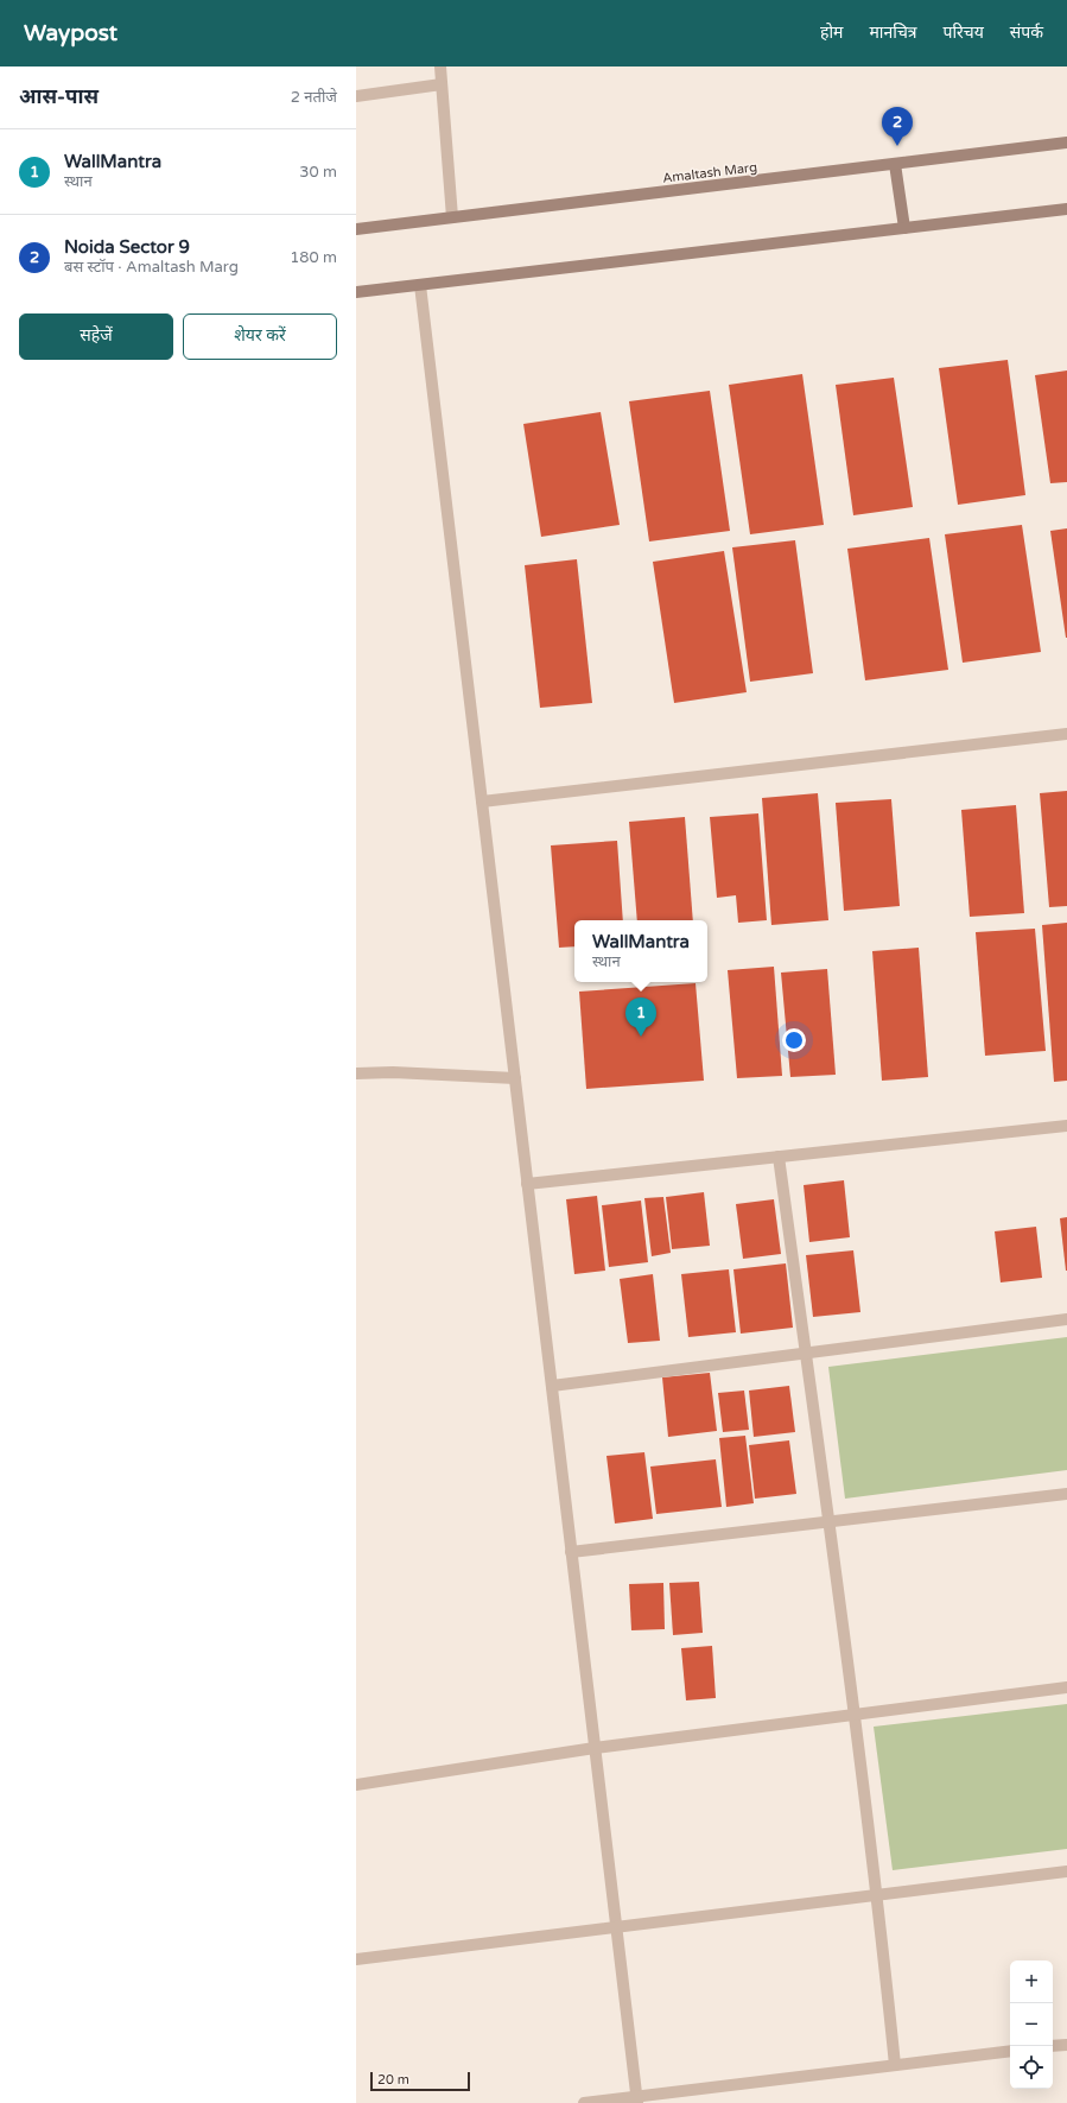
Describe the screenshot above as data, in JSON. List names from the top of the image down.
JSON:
{
  "streets": {
    "main road": ["Amaltash Marg"]
  },
  "scale_bar": "20 m",
  "page": {
    "header": "Waypost",
    "nav": [
      "होम",
      "मानचित्र",
      "परिचय",
      "संपर्क"
    ],
    "heading": ["आस-पास", "2 नतीजे"],
    "pins": ["2", "1"],
    "list": [
      {
        "mark": "1",
        "name": "WallMantra",
        "note": "स्थान",
        "value": "30 m"
      },
      {
        "mark": "2",
        "name": "Noida Sector 9",
        "note": "बस स्टॉप · Amaltash Marg",
        "value": "180 m"
      }
    ],
    "buttons": ["सहेजें", "शेयर करें"],
    "popup": ["WallMantra", "स्थान"],
    "map_buttons": ["+", "−"],
    "scale": "20 m"
  }
}
